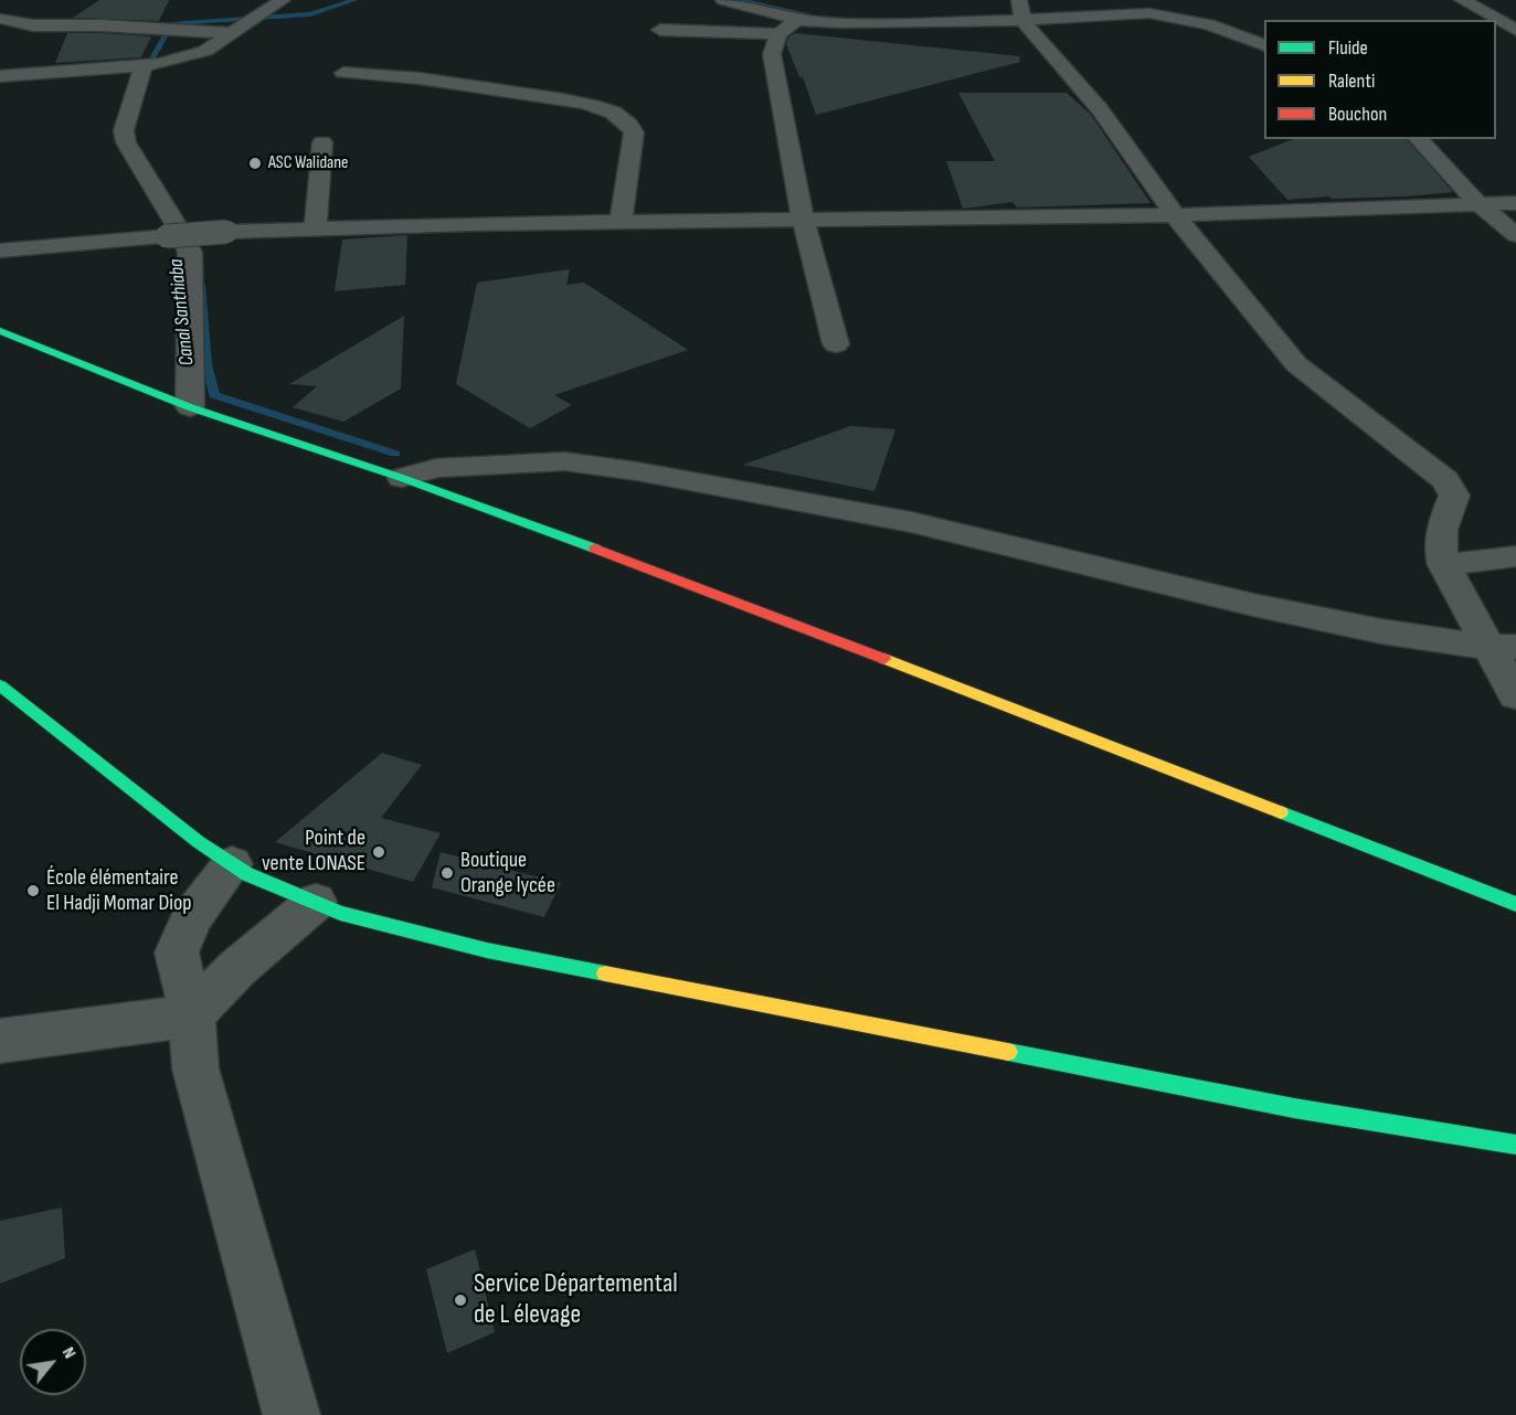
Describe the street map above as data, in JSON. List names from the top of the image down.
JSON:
{
  "water": ["Canal Santhiaba"],
  "places": [
    "ASC Walidane",
    "Point de vente LONASE",
    "Boutique Orange lycée",
    "École élémentaire El Hadji Momar Diop",
    "Service Départemental de L élevage"
  ],
  "legend": ["Fluide", "Ralenti", "Bouchon"],
  "north": "top right"
}
